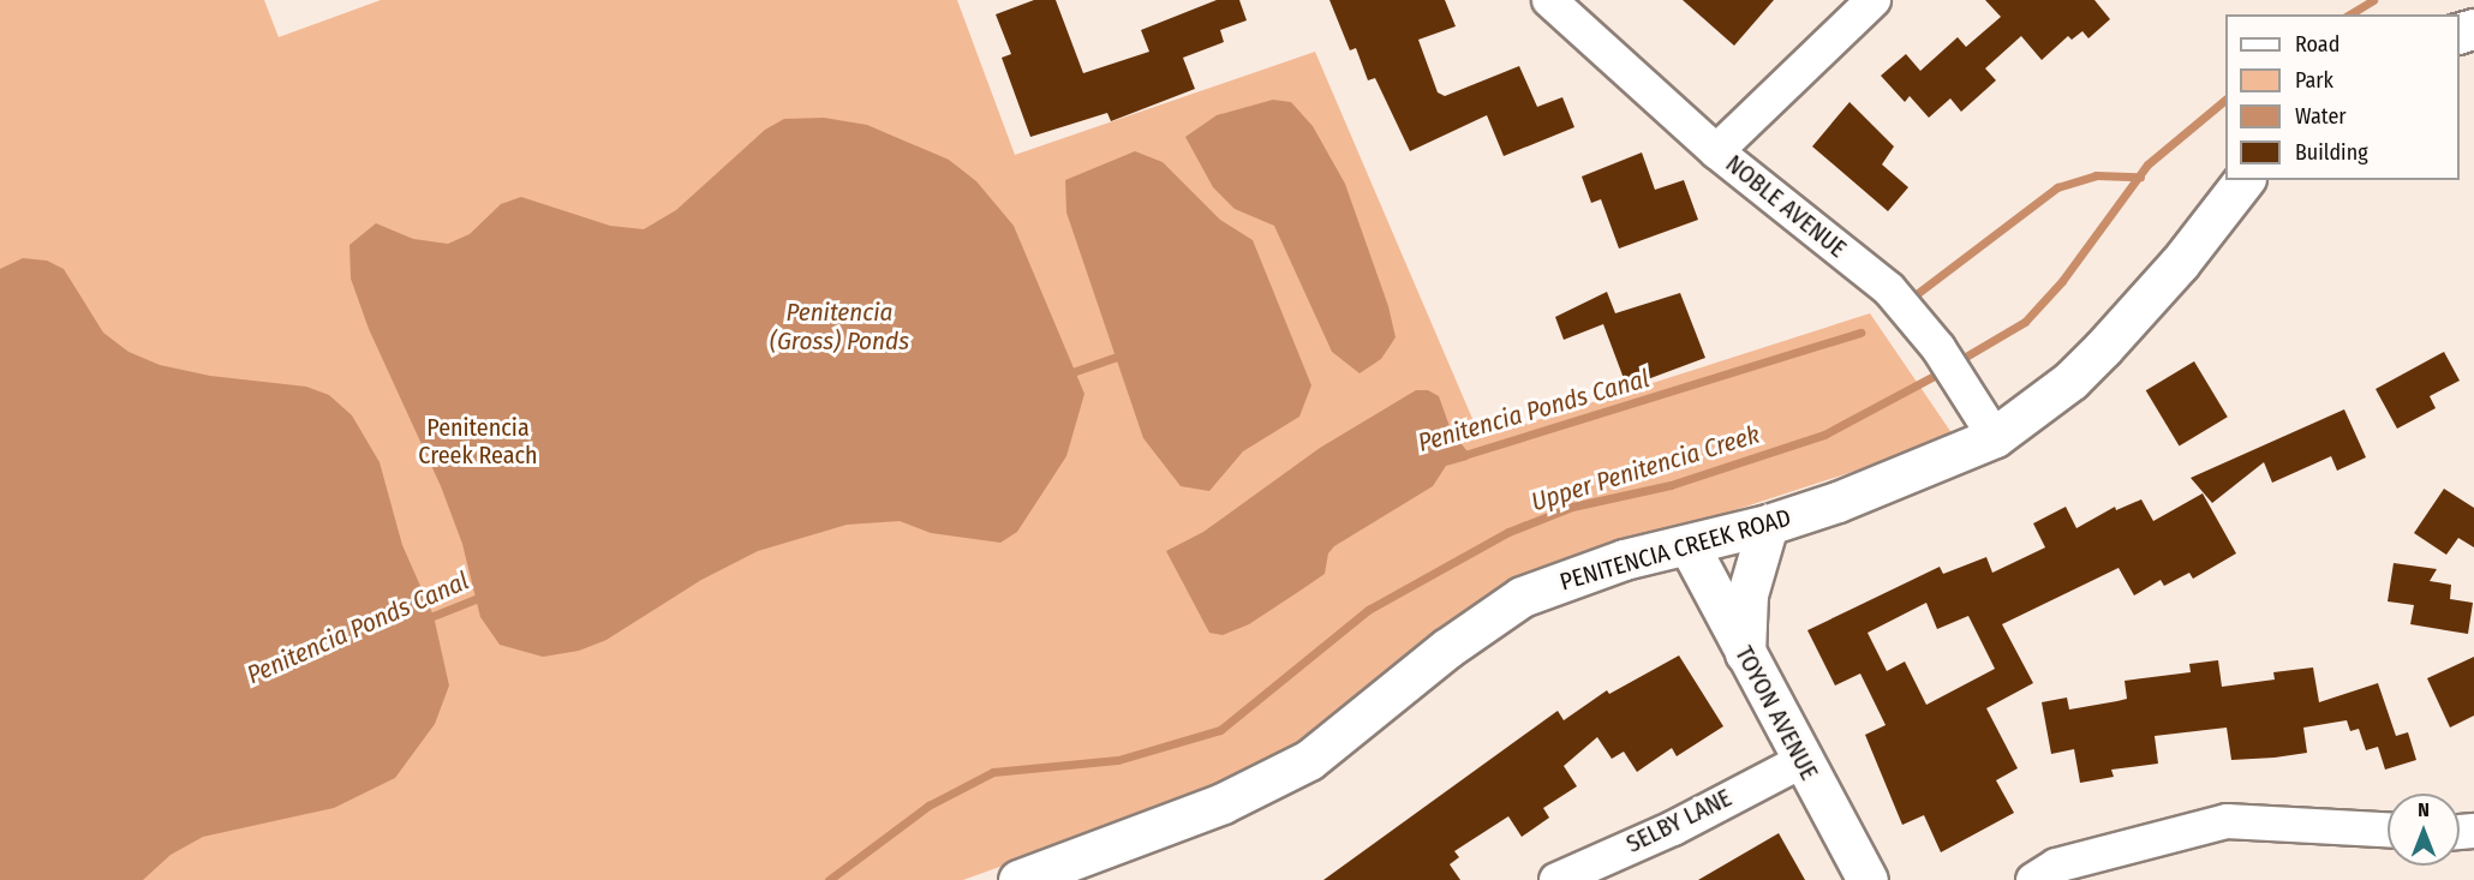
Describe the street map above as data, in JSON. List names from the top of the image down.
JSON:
{
  "streets": {
    "street": [
      "NOBLE AVENUE",
      "PENITENCIA CREEK ROAD",
      "TOYON AVENUE",
      "SELBY LANE"
    ]
  },
  "crossings": [
    ["NOBLE AVENUE", "PENITENCIA CREEK ROAD"],
    ["PENITENCIA CREEK ROAD", "TOYON AVENUE"],
    ["TOYON AVENUE", "SELBY LANE"]
  ],
  "water": ["Penitencia (Gross) Ponds", "Penitencia Ponds Canal", "Upper Penitencia Creek"],
  "parks": ["Penitencia Creek Reach"],
  "legend": [
    "Road",
    "Park",
    "Water",
    "Building"
  ],
  "north": "top"
}
